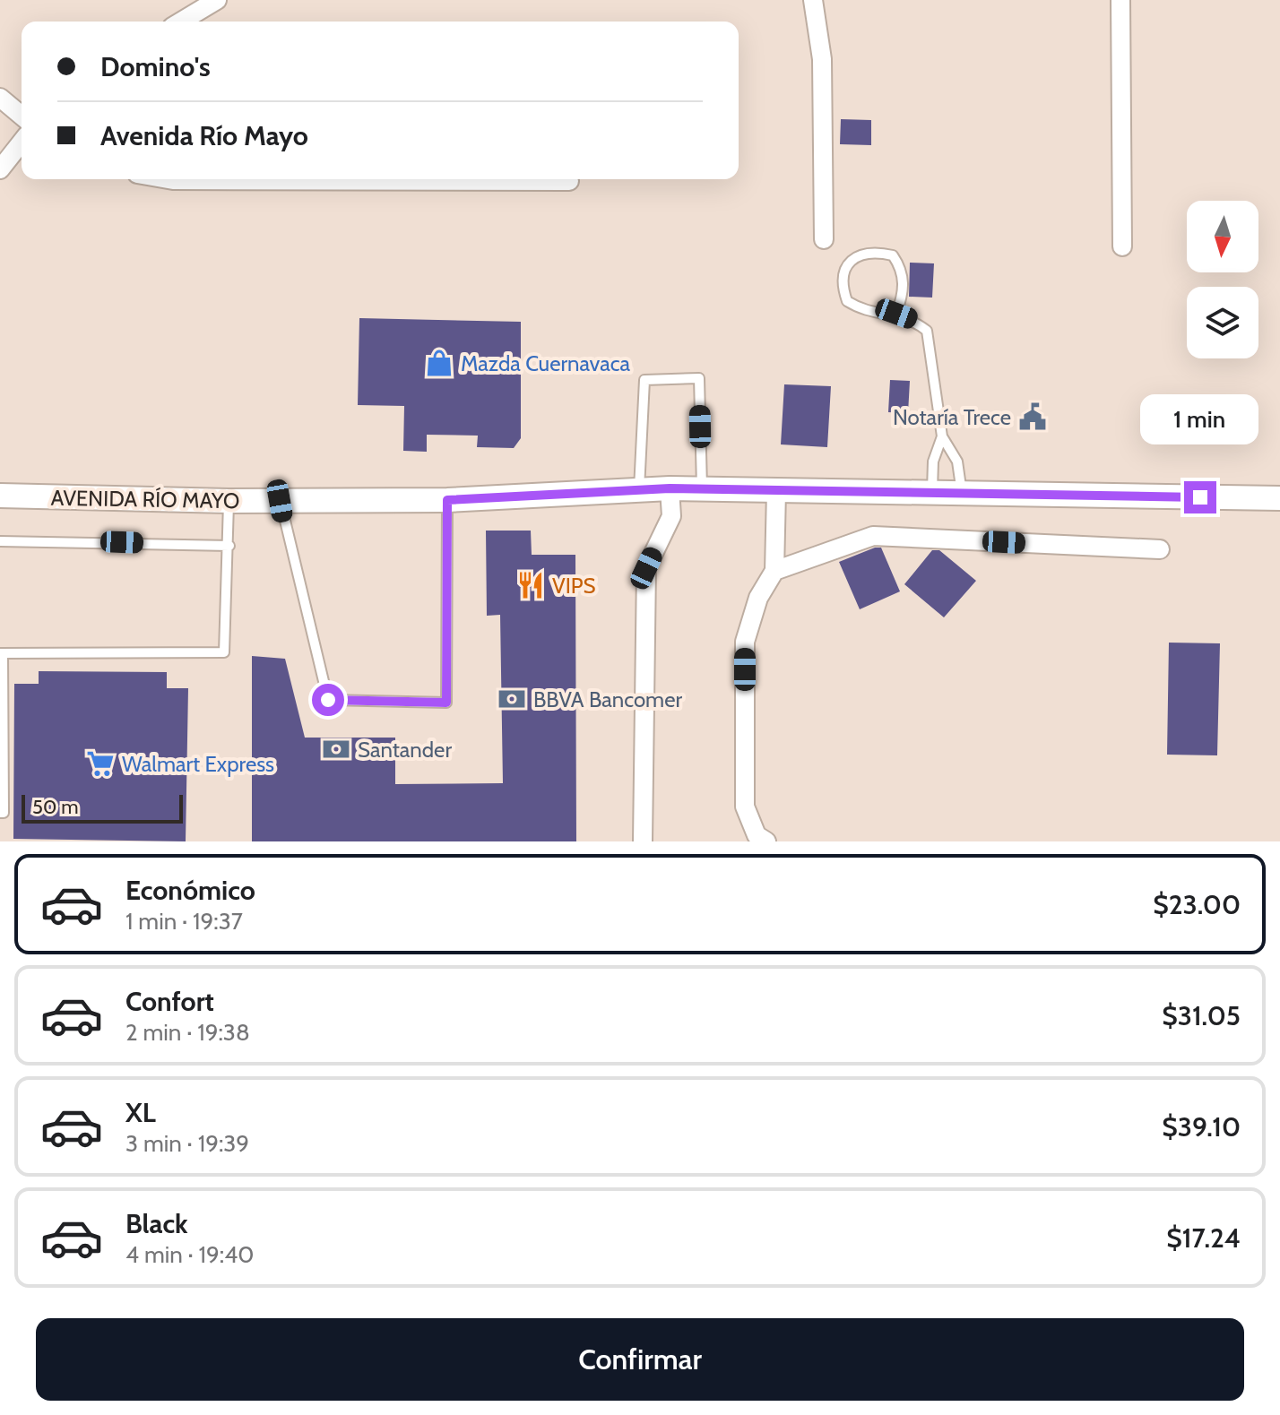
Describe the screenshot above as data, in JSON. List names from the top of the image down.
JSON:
{
  "streets": {
    "street": ["AVENIDA RÍO MAYO"]
  },
  "places": {
    "shop": ["Mazda Cuernavaca"],
    "public building": ["Notaría Trece"],
    "restaurant": ["VIPS"],
    "bank": ["BBVA Bancomer", "Santander"],
    "supermarket": ["Walmart Express"]
  },
  "scale_bar": "50 m",
  "north": "bottom",
  "page": {
    "banner": ["Domino's", "Avenida Río Mayo"],
    "bubble": "1 min",
    "scale": "50 m",
    "list": [
      {
        "name": "Económico",
        "note": "1 min · 19:37",
        "value": "$23.00"
      },
      {
        "name": "Confort",
        "note": "2 min · 19:38",
        "value": "$31.05"
      },
      {
        "name": "XL",
        "note": "3 min · 19:39",
        "value": "$39.10"
      },
      {
        "name": "Black",
        "note": "4 min · 19:40",
        "value": "$17.24"
      }
    ],
    "buttons": "Confirmar"
  }
}
